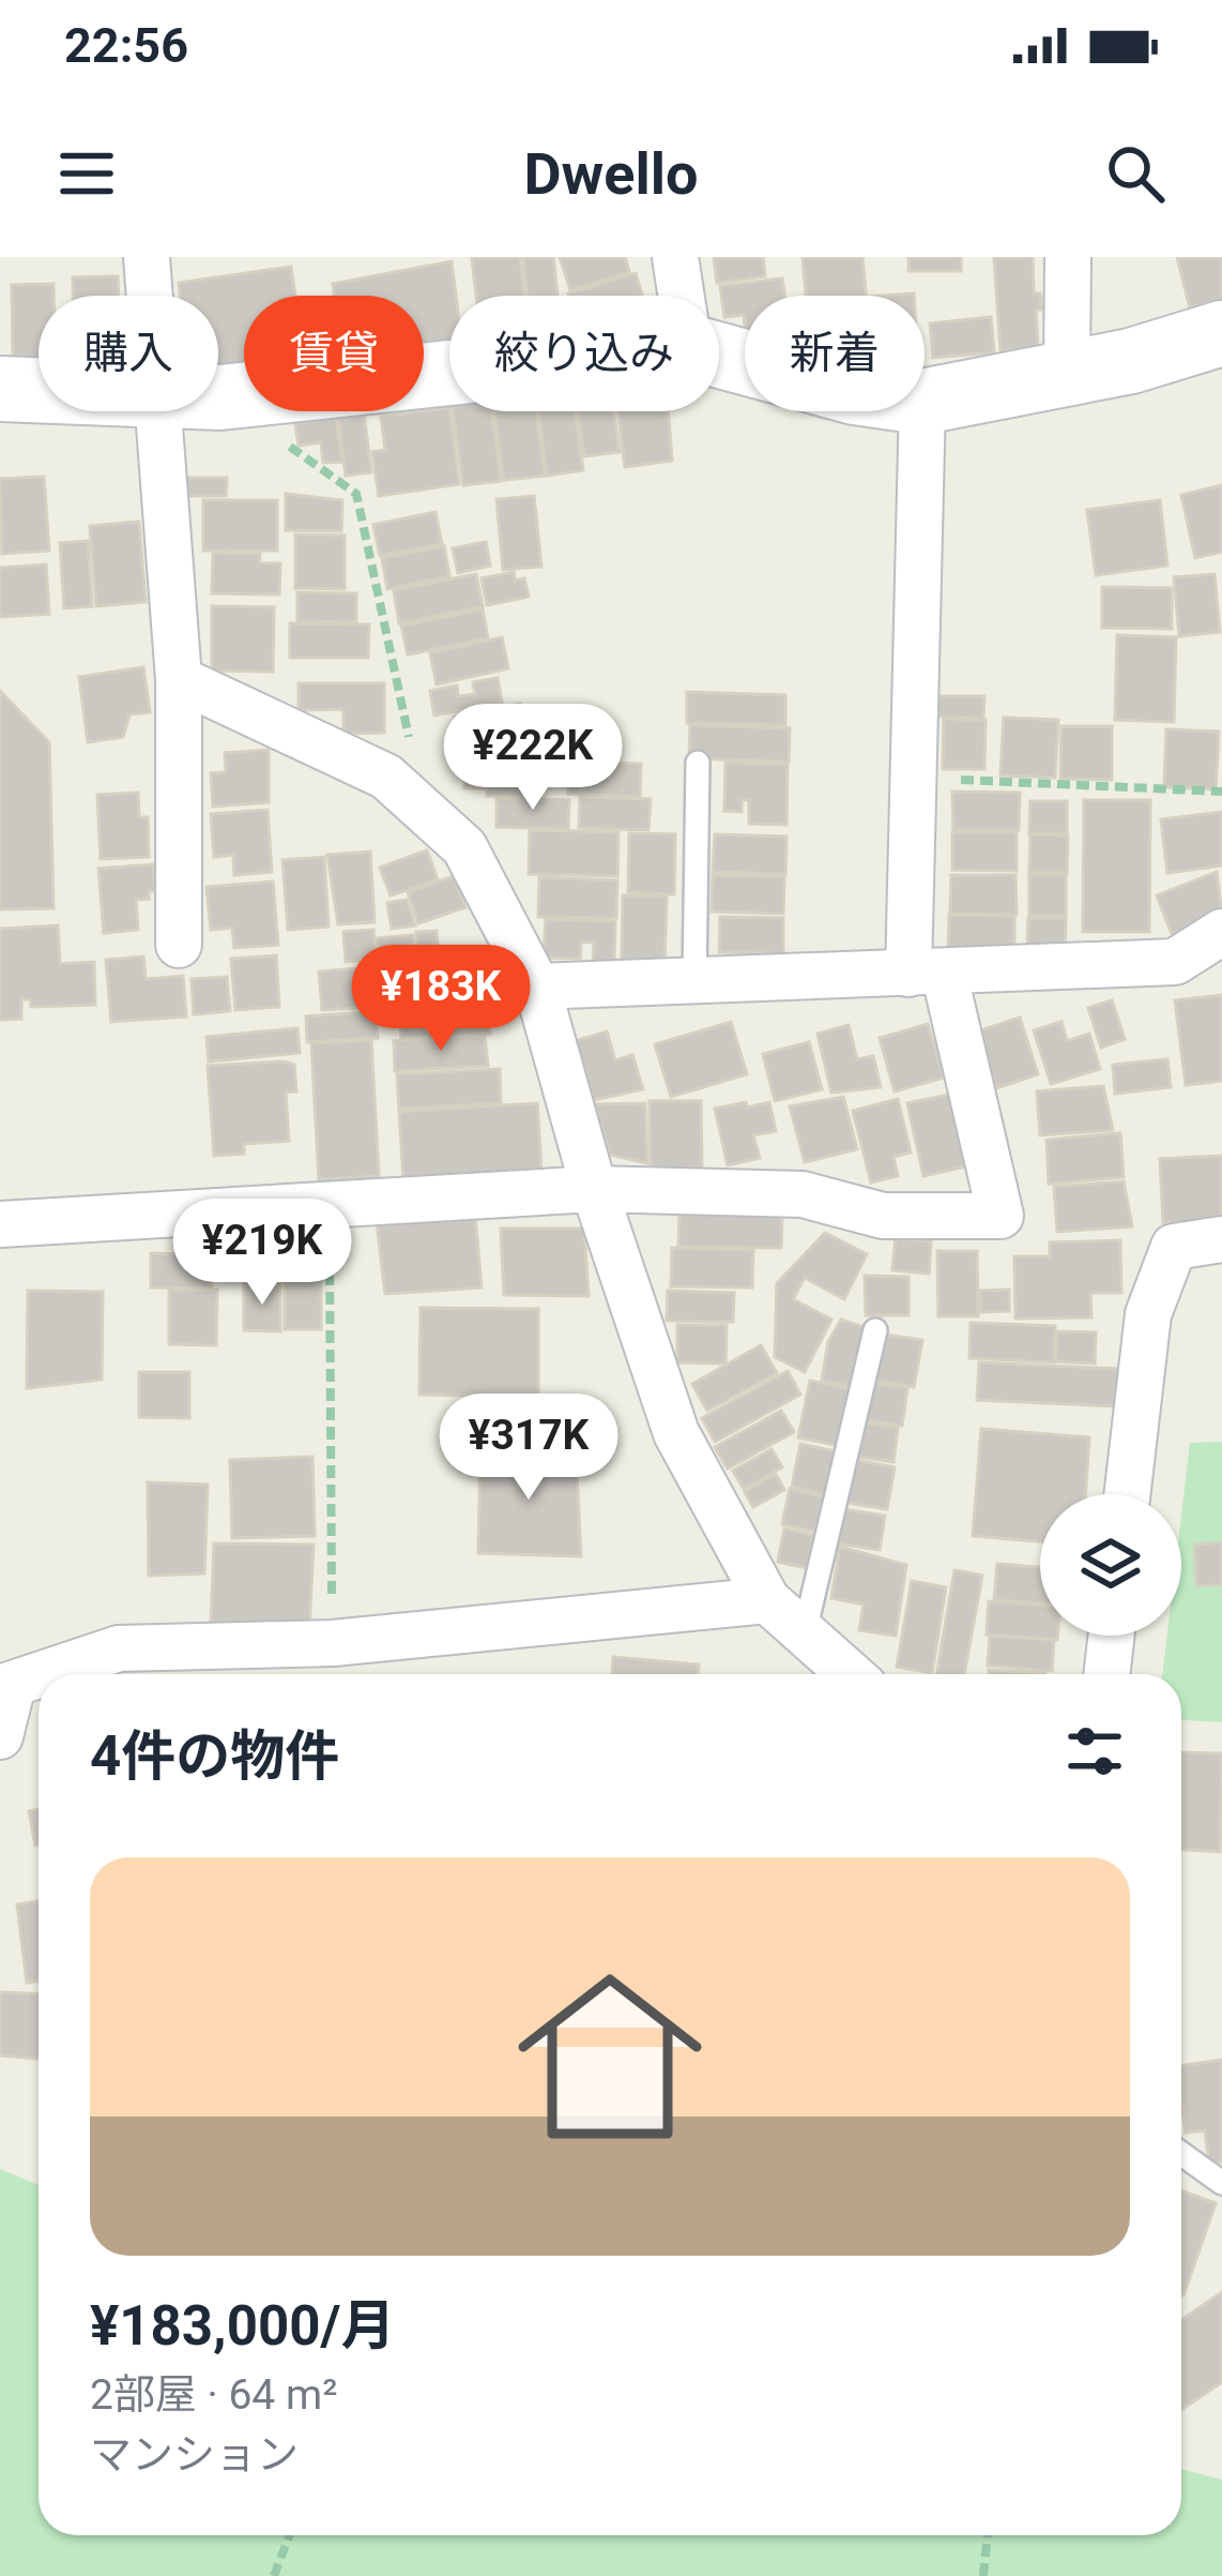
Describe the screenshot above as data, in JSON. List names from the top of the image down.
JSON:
{
  "page": {
    "status": "22:56",
    "header": "Dwello",
    "chip": [
      "購入",
      "賃貸",
      "絞り込み",
      "新着"
    ],
    "price": [
      "¥222K",
      "¥183K",
      "¥219K",
      "¥317K"
    ],
    "heading": "4件の物件",
    "list": [
      {
        "name": "¥183,000/月",
        "note": "2部屋 · 64 m² · マンション"
      }
    ]
  }
}
